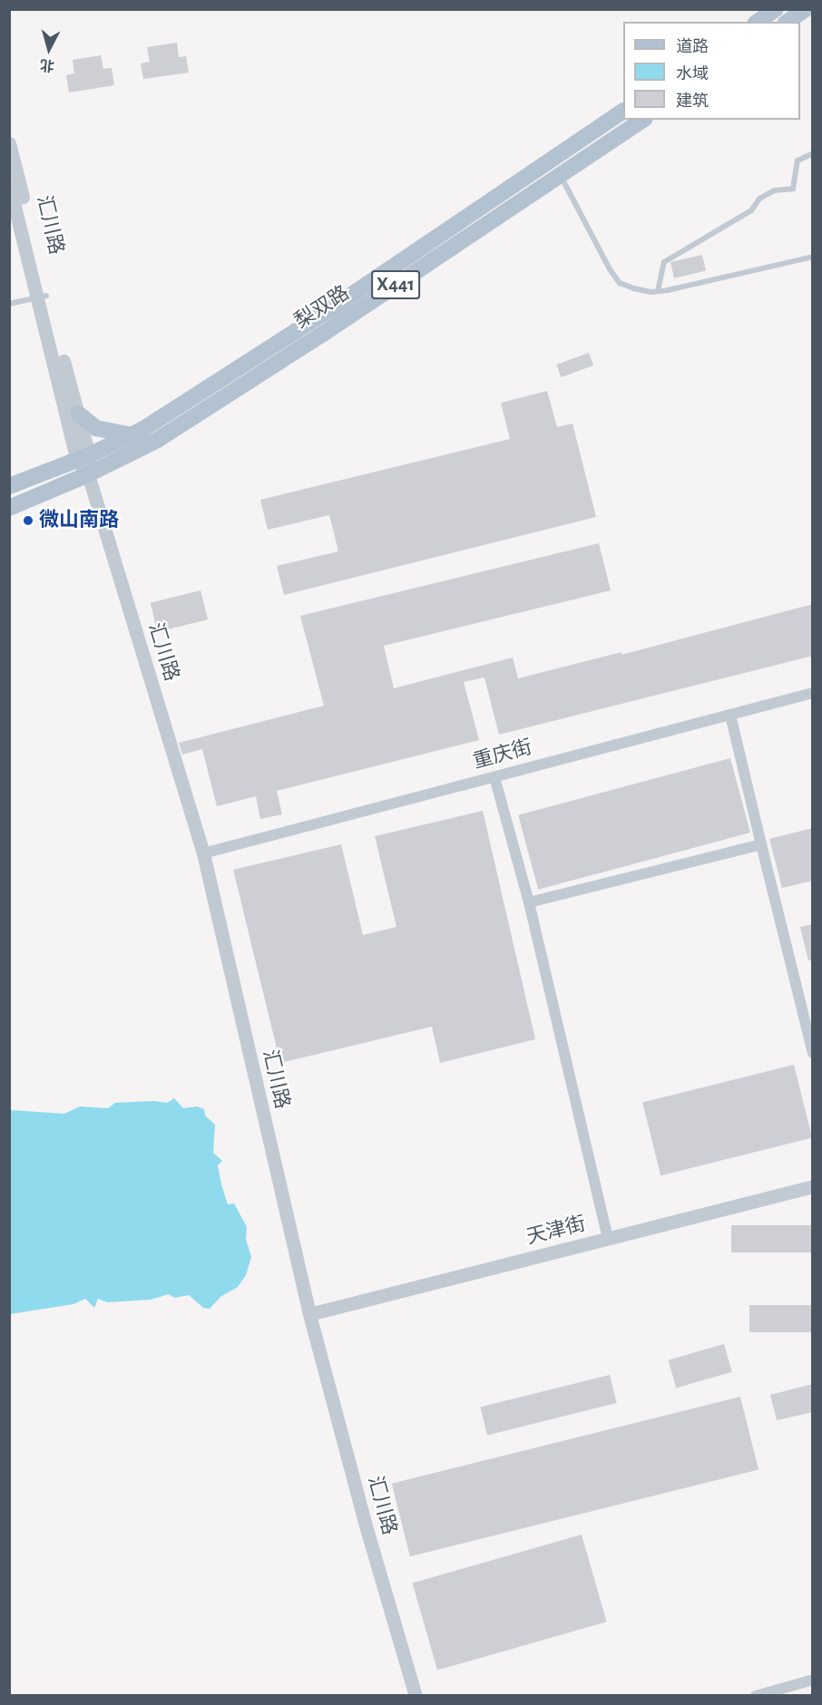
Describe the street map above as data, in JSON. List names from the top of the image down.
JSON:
{
  "streets": {
    "main road": ["X441", "梨双路"],
    "street": ["汇川路", "重庆街", "天津街"]
  },
  "crossings": [
    ["汇川路", "梨双路"],
    ["汇川路", "重庆街"],
    ["汇川路", "天津街"]
  ],
  "places": ["微山南路"],
  "legend": ["道路", "水域", "建筑"],
  "north": "bottom"
}
